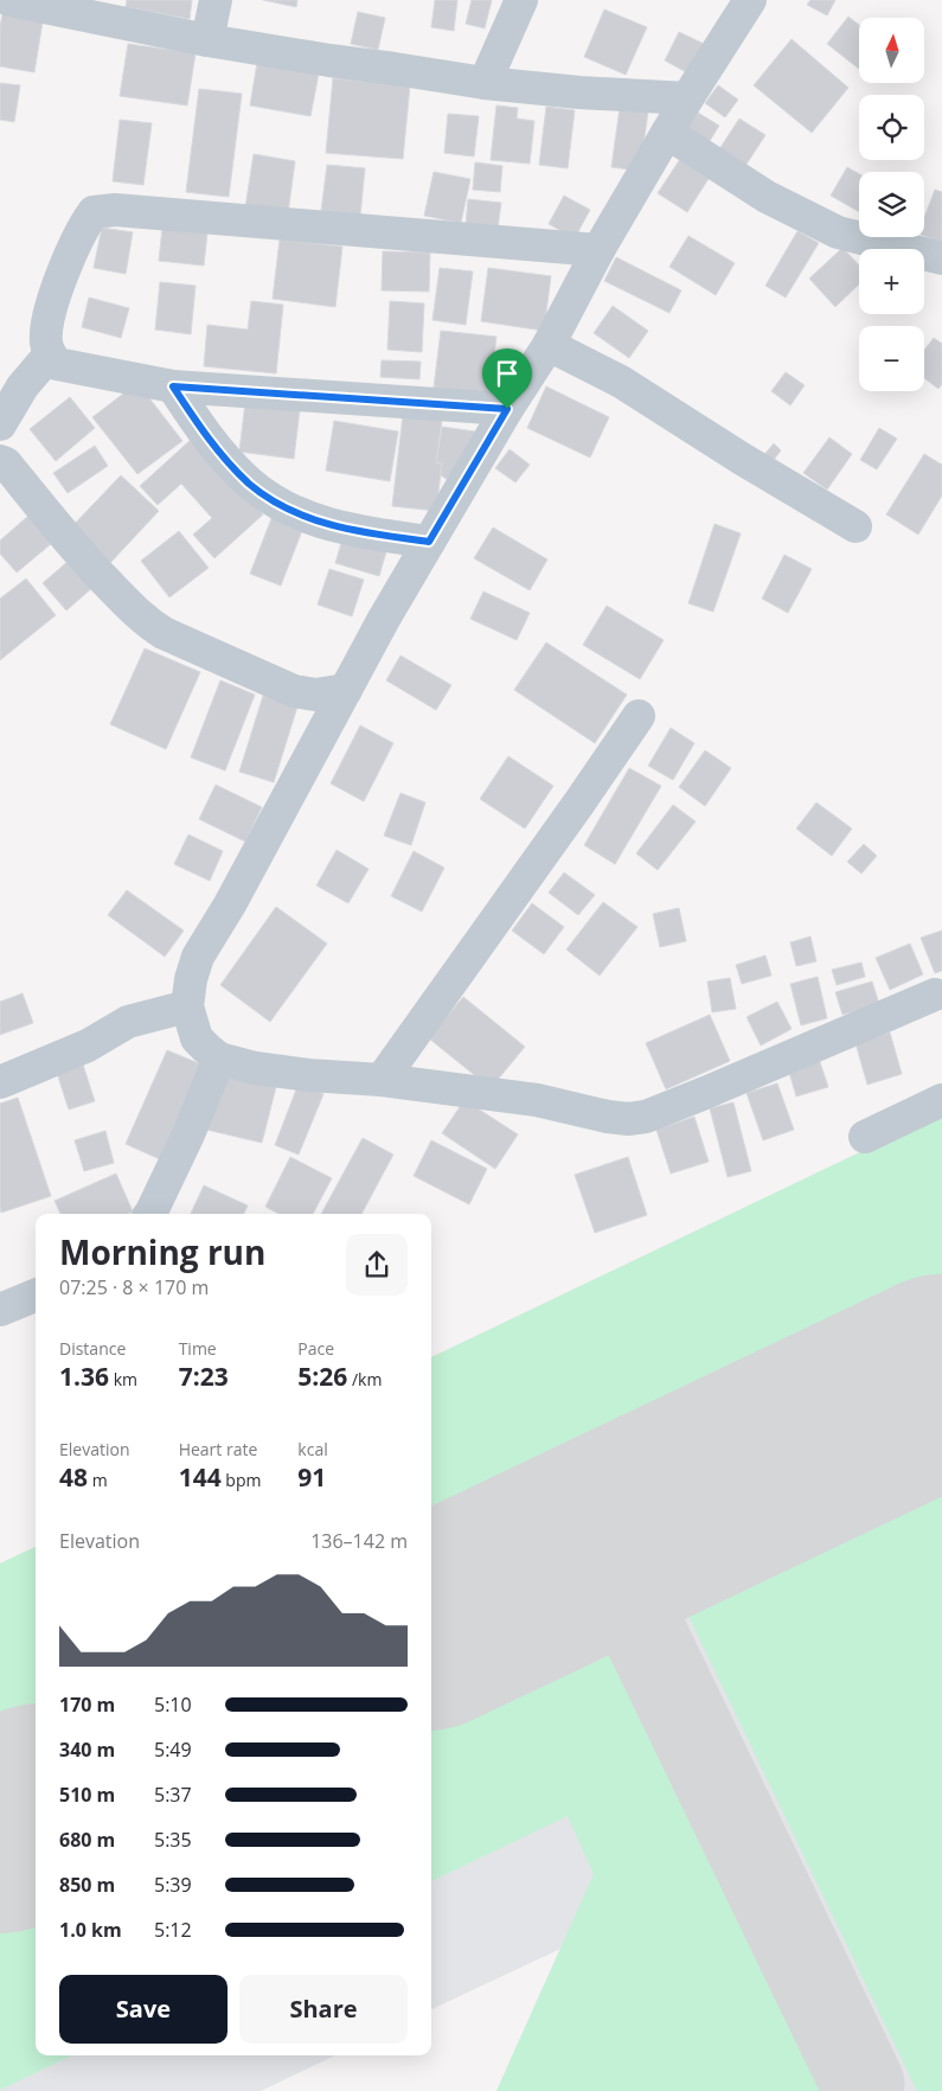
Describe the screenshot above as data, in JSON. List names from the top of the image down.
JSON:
{
  "north": "top",
  "page": {
    "map_buttons": ["+", "−"],
    "heading": ["Morning run", "07:25 · 8 × 170 m"],
    "stats": [
      ["Distance", "1.36 km"],
      ["Time", "7:23"],
      ["Pace", "5:26 /km"],
      ["Elevation", "48 m"],
      ["Heart rate", "144 bpm"],
      ["kcal", "91"]
    ],
    "chart": ["Elevation", "136–142 m"],
    "list": [
      {
        "name": "170 m",
        "note": "5:10"
      },
      {
        "name": "340 m",
        "note": "5:49"
      },
      {
        "name": "510 m",
        "note": "5:37"
      },
      {
        "name": "680 m",
        "note": "5:35"
      },
      {
        "name": "850 m",
        "note": "5:39"
      },
      {
        "name": "1.0 km",
        "note": "5:12"
      }
    ],
    "buttons": ["Save", "Share"]
  }
}
